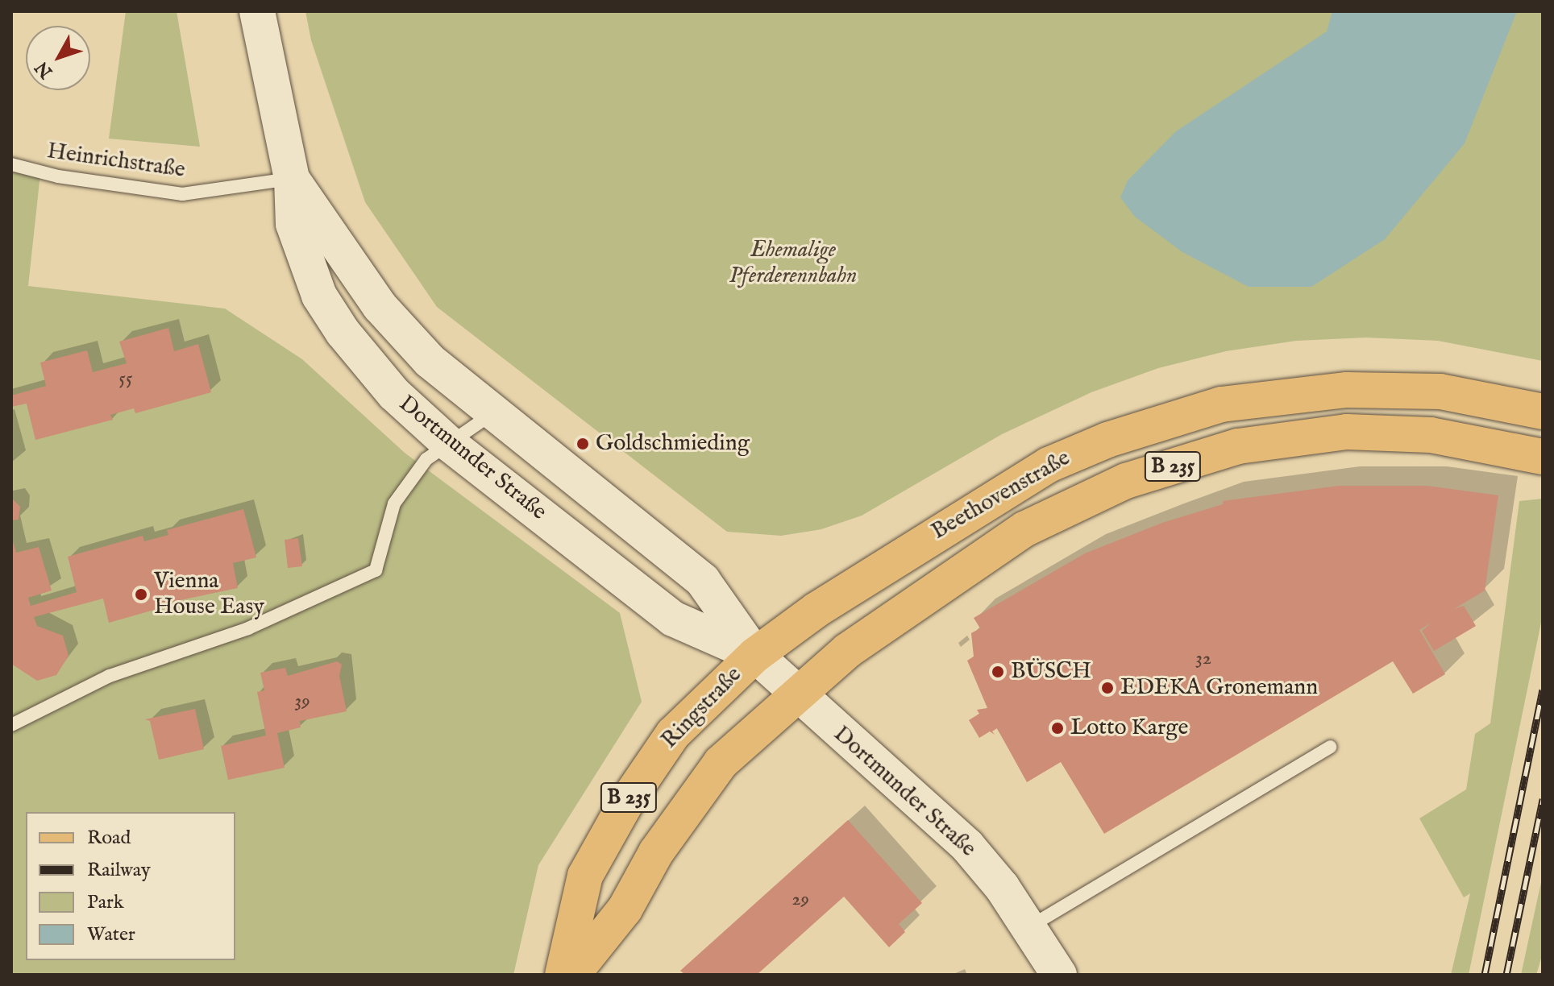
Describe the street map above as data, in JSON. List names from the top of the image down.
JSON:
{
  "streets": {
    "main road": [
      "Dortmunder Straße",
      "B 235",
      "Beethovenstraße",
      "Ringstraße"
    ],
    "lane": ["Heinrichstraße"]
  },
  "crossings": [
    ["Heinrichstraße", "Dortmunder Straße"],
    ["Dortmunder Straße", "B 235"],
    ["Dortmunder Straße", "Beethovenstraße"],
    ["Dortmunder Straße", "Ringstraße"],
    ["B 235", "Beethovenstraße"],
    ["Beethovenstraße", "Ringstraße"]
  ],
  "parks": ["Ehemalige Pferderennbahn"],
  "places": [
    "Goldschmieding",
    "Vienna House Easy",
    "BÜSCH",
    "EDEKA Gronemann",
    "Lotto Karge"
  ],
  "house_numbers": [
    "55",
    "32",
    "39",
    "29"
  ],
  "legend": [
    "Road",
    "Railway",
    "Park",
    "Water"
  ],
  "north": "bottom left"
}
